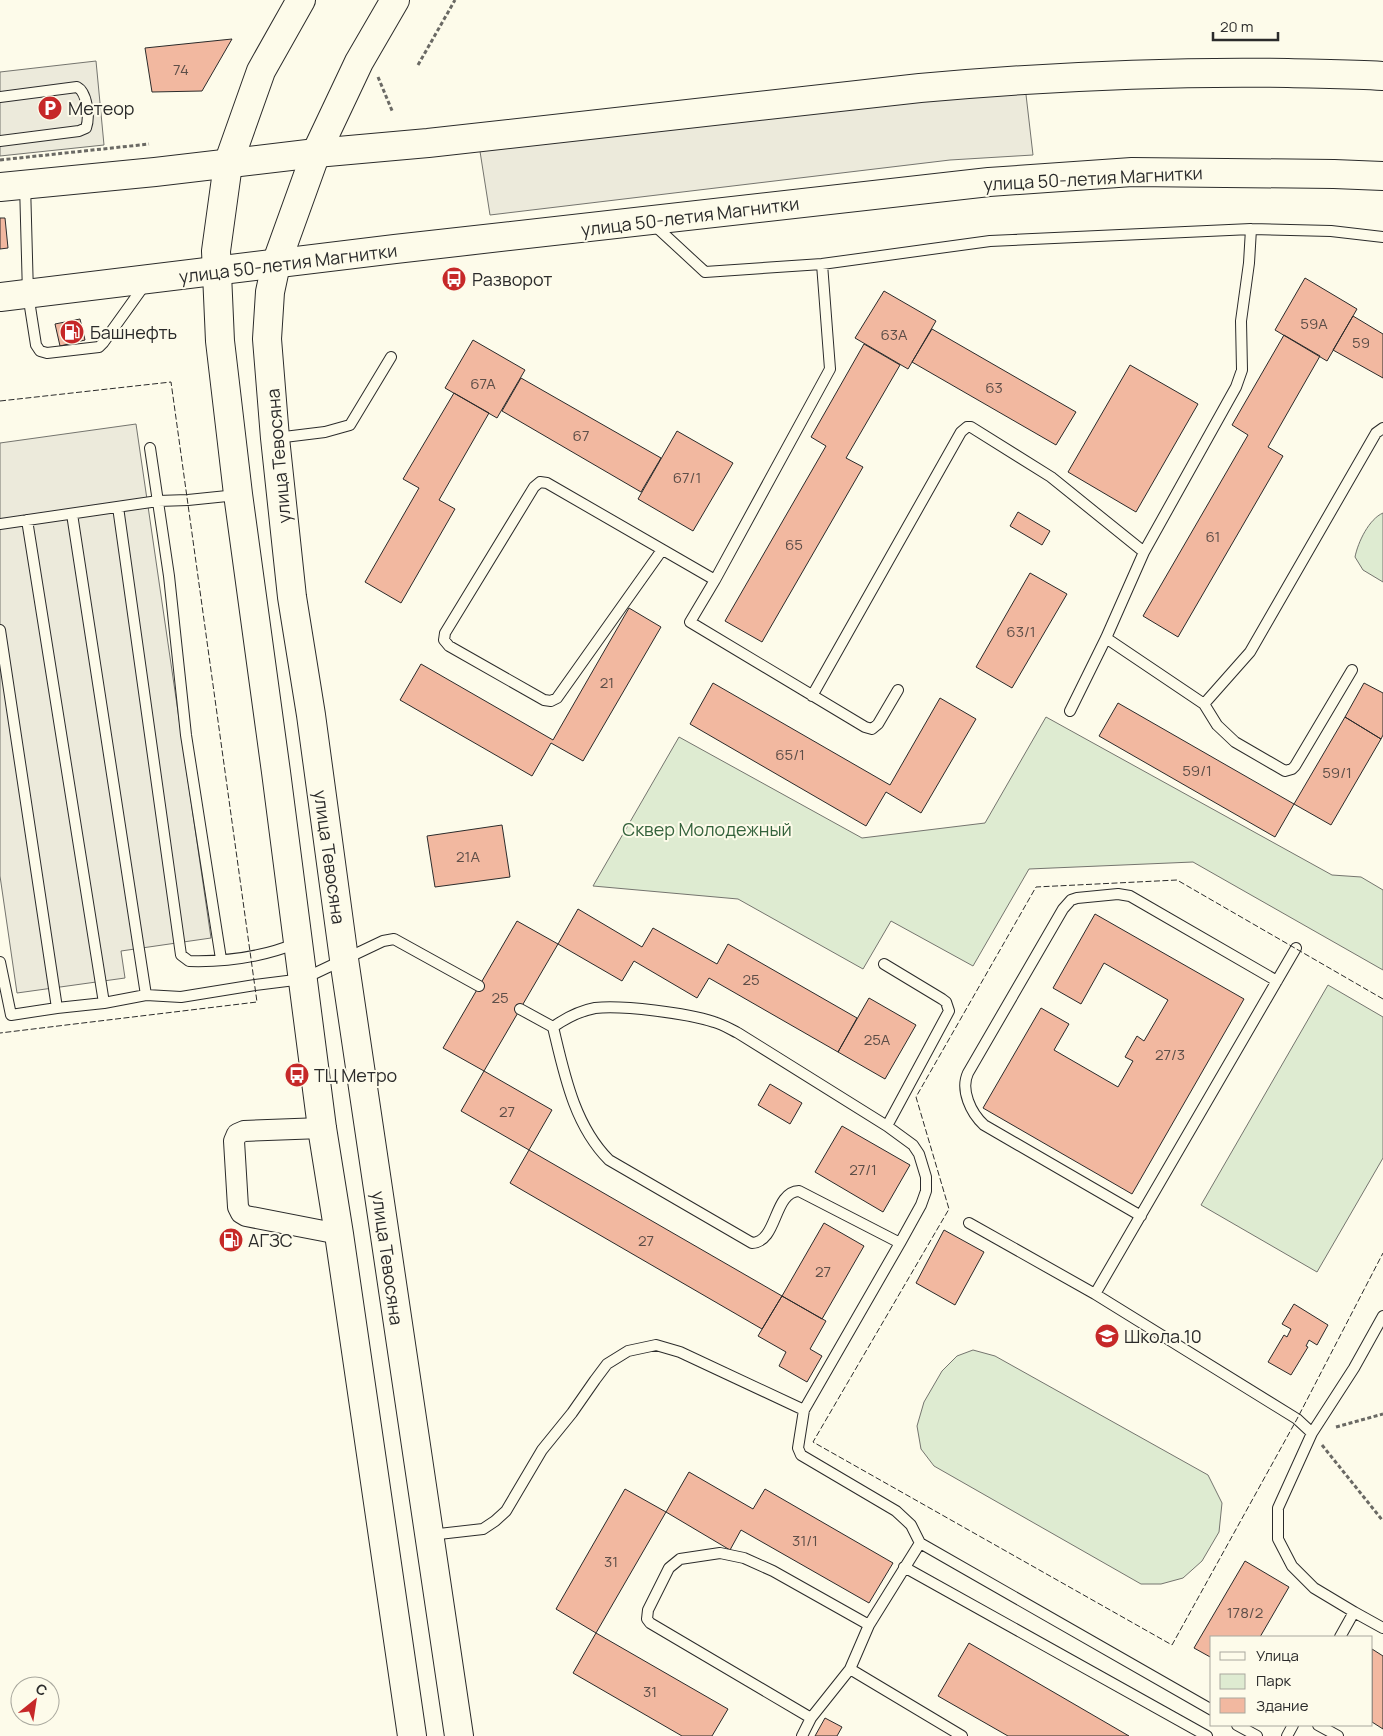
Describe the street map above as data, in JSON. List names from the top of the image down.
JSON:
{
  "streets": {
    "main road": ["улица 50-летия Магнитки", "улица Тевосяна"]
  },
  "crossings": [
    ["улица 50-летия Магнитки", "улица Тевосяна"]
  ],
  "parks": ["Сквер Молодежный"],
  "places": {
    "parking": ["Метеор"],
    "bus stop": ["Разворот", "ТЦ Метро"],
    "fuel station": ["Башнефть", "АГЗС"],
    "school or university": ["Школа 10"]
  },
  "house_numbers": [
    "74",
    "59А",
    "63А",
    "59",
    "67А",
    "63",
    "67",
    "67/1",
    "61",
    "65",
    "63/1",
    "21",
    "65/1",
    "59/1",
    "59/1",
    "21А",
    "25",
    "25",
    "25А",
    "27/3",
    "27",
    "27/1",
    "27",
    "27",
    "31/1",
    "31",
    "178/2",
    "31"
  ],
  "legend": ["Улица", "Парк", "Здание"],
  "scale_bar": "20 m",
  "north": "top right"
}
